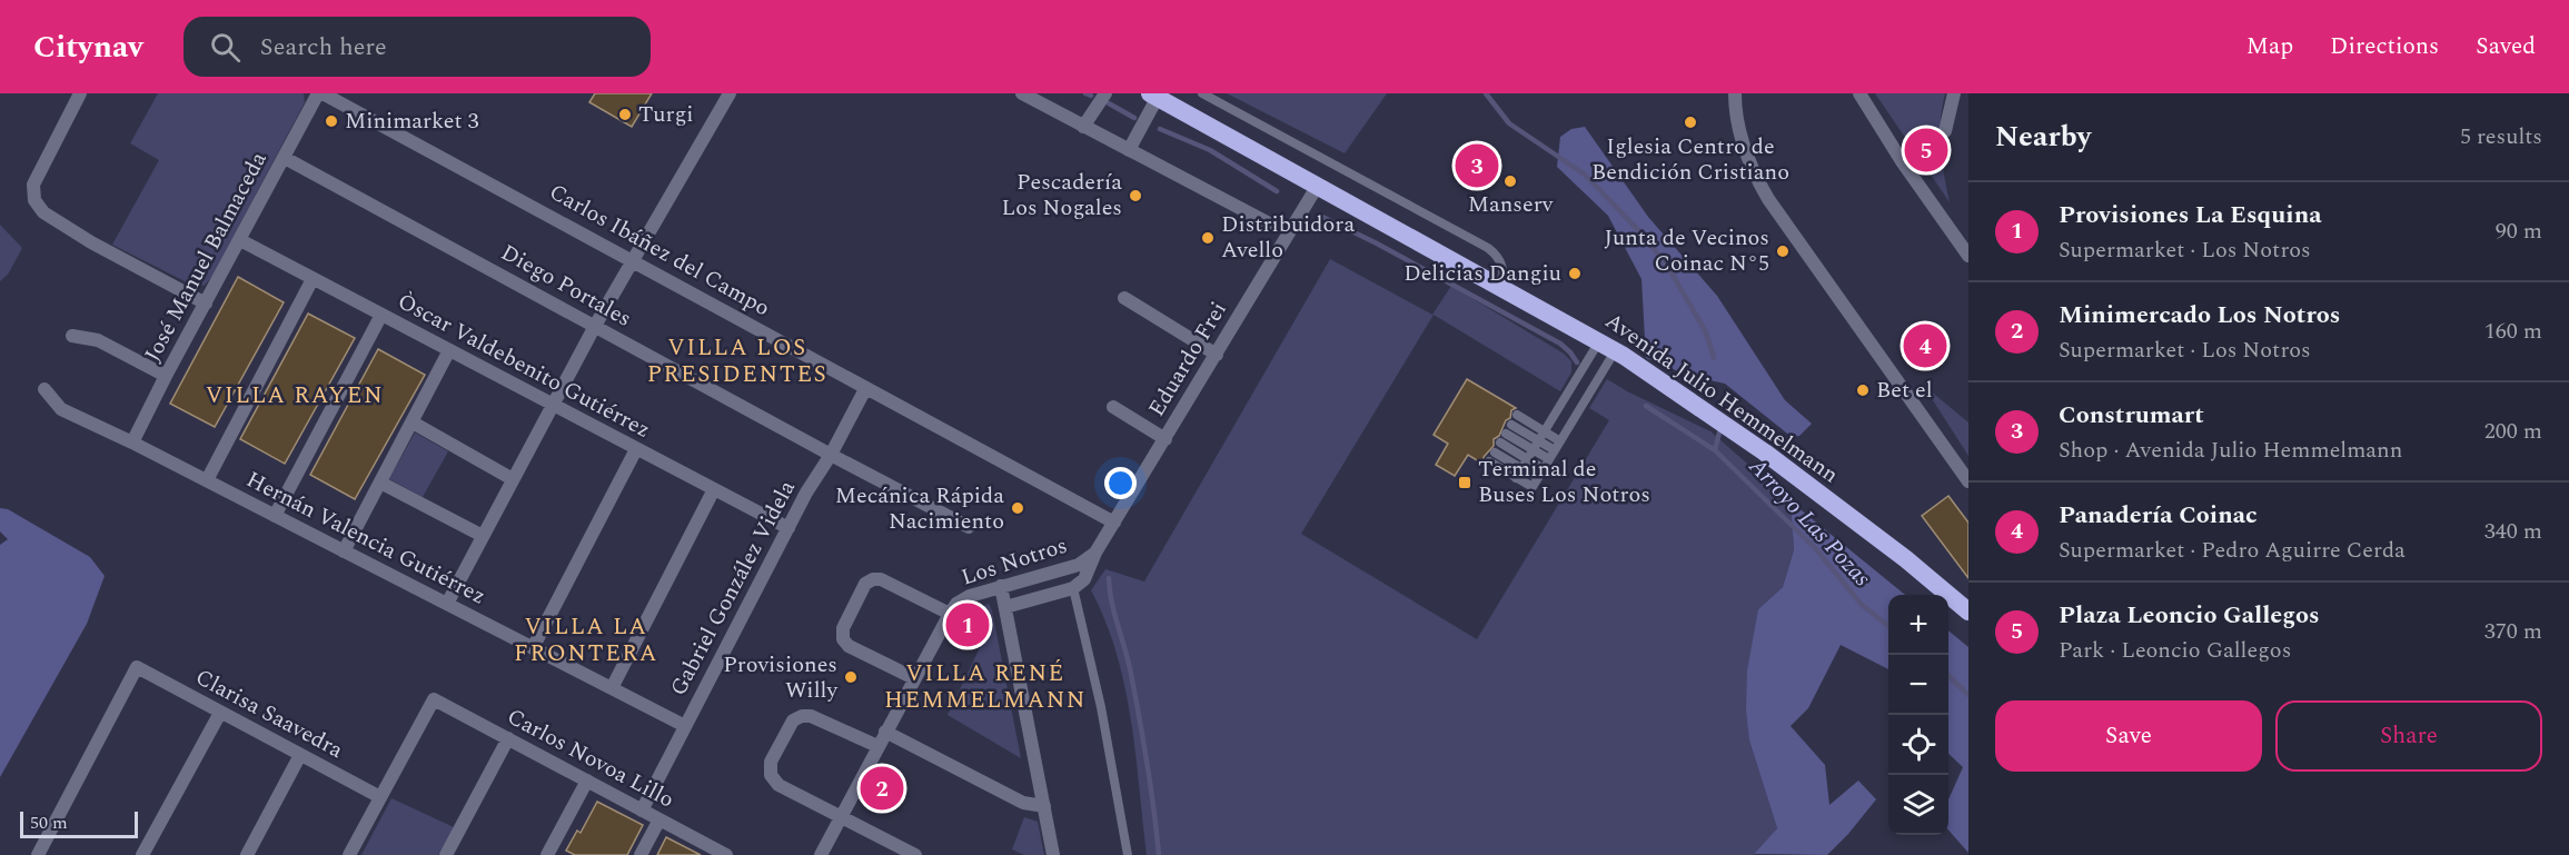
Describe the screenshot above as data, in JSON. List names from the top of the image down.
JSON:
{
  "streets": {
    "highway": ["Avenida Julio Hemmelmann"],
    "street": [
      "Carlos Ibáñez del Campo",
      "José Manuel Balmaceda",
      "Diego Portales",
      "Eduardo Frei",
      "Òscar Valdebenito Gutiérrez",
      "Hernán Valencia Gutiérrez",
      "Los Notros",
      "Gabriel González Videla",
      "Clarisa Saavedra",
      "Carlos Novoa Lillo"
    ]
  },
  "crossings": [
    ["Carlos Ibáñez del Campo", "José Manuel Balmaceda"],
    ["Carlos Ibáñez del Campo", "Eduardo Frei"],
    ["Carlos Ibáñez del Campo", "Gabriel González Videla"],
    ["José Manuel Balmaceda", "Diego Portales"],
    ["José Manuel Balmaceda", "Òscar Valdebenito Gutiérrez"],
    ["José Manuel Balmaceda", "Hernán Valencia Gutiérrez"],
    ["Diego Portales", "Gabriel González Videla"],
    ["Eduardo Frei", "Avenida Julio Hemmelmann"],
    ["Eduardo Frei", "Los Notros"],
    ["Òscar Valdebenito Gutiérrez", "Gabriel González Videla"],
    ["Hernán Valencia Gutiérrez", "Gabriel González Videla"],
    ["Gabriel González Videla", "Carlos Novoa Lillo"],
    ["Clarisa Saavedra", "Carlos Novoa Lillo"]
  ],
  "districts": [
    "VILLA LOS PRESIDENTES",
    "VILLA RAYEN",
    "VILLA LA FRONTERA",
    "VILLA RENÉ HEMMELMANN"
  ],
  "water": ["Arroyo Las Pozas"],
  "places": {
    "other": [
      "Turgi",
      "Minimarket 3",
      "Iglesia Centro de Bendición Cristiano",
      "Manserv",
      "Pescadería Los Nogales",
      "Distribuidora Avello",
      "Junta de Vecinos Coinac N°5",
      "Delicias Dangiu",
      "Bet el",
      "Mecánica Rápida Nacimiento",
      "Provisiones Willy"
    ],
    "transit": ["Terminal de Buses Los Notros"]
  },
  "scale_bar": "50 m",
  "page": {
    "header": "Citynav",
    "search": "Search here",
    "nav": ["Map", "Directions", "Saved"],
    "heading": ["Nearby", "5 results"],
    "pins": [
      "5",
      "3",
      "4",
      "1",
      "2"
    ],
    "list": [
      {
        "mark": "1",
        "name": "Provisiones La Esquina",
        "note": "Supermarket · Los Notros",
        "value": "90 m"
      },
      {
        "mark": "2",
        "name": "Minimercado Los Notros",
        "note": "Supermarket · Los Notros",
        "value": "160 m"
      },
      {
        "mark": "3",
        "name": "Construmart",
        "note": "Shop · Avenida Julio Hemmelmann",
        "value": "200 m"
      },
      {
        "mark": "4",
        "name": "Panadería Coinac",
        "note": "Supermarket · Pedro Aguirre Cerda",
        "value": "340 m"
      },
      {
        "mark": "5",
        "name": "Plaza Leoncio Gallegos",
        "note": "Park · Leoncio Gallegos",
        "value": "370 m"
      }
    ],
    "map_buttons": ["+", "−"],
    "buttons": ["Save", "Share"],
    "scale": "50 m"
  }
}
